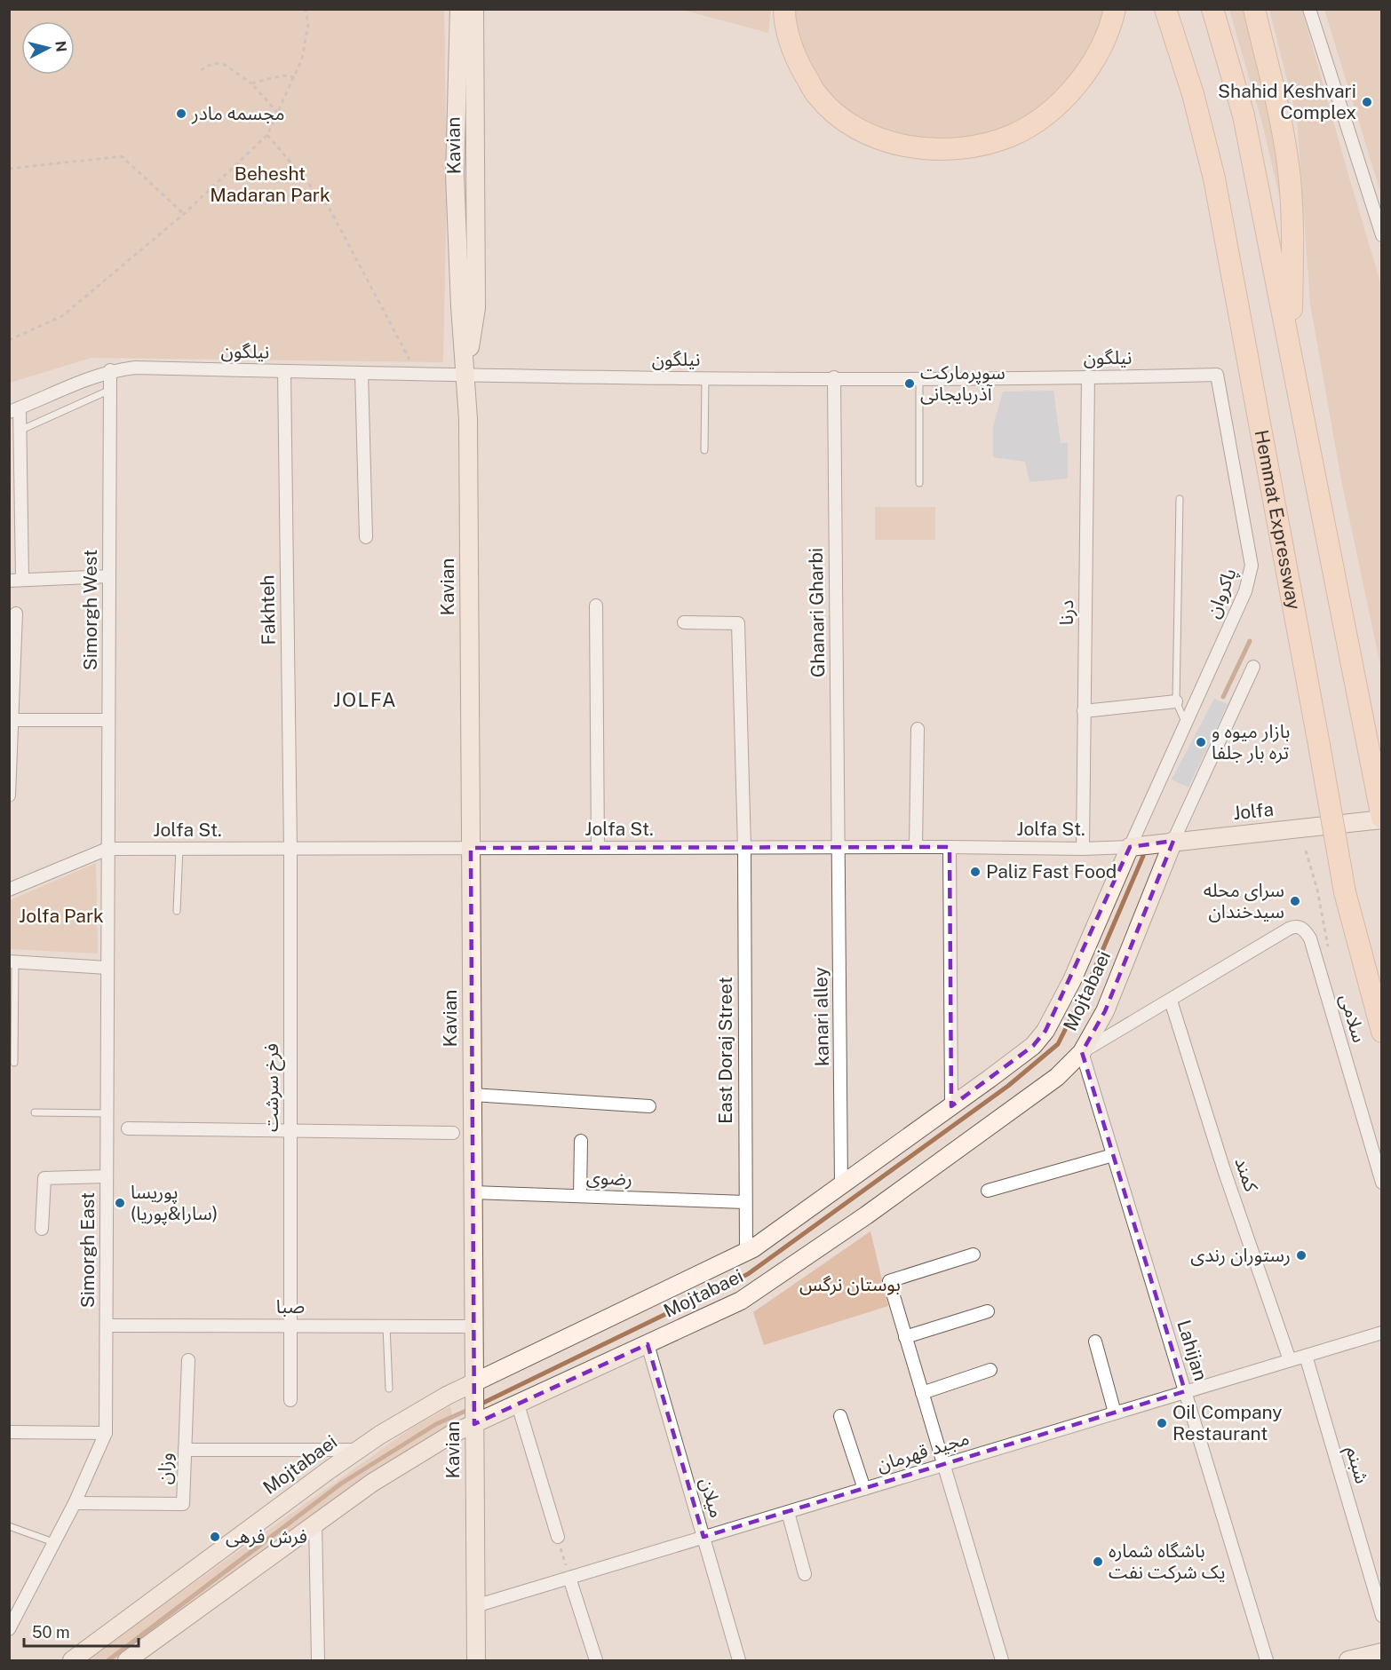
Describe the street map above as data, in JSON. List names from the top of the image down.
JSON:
{
  "streets": {
    "highway": ["Hemmat Expressway"],
    "main road": ["Kavian", "Jolfa", "Mojtabaei"],
    "street": [
      "نیلگون",
      "پاکروان",
      "Simorgh West",
      "Fakhteh",
      "Ghanari Gharbi",
      "درنا",
      "Jolfa St.",
      "kanari alley",
      "سلامی",
      "East Doraj Street",
      "فرخ سرشت",
      "کمند",
      "رضوی",
      "Simorgh East",
      "صبا",
      "Lahijan",
      "مجید قهرمان",
      "شبنم",
      "وزان",
      "میلان"
    ]
  },
  "crossings": [
    ["Kavian", "نیلگون"],
    ["Kavian", "Jolfa St."],
    ["Kavian", "Mojtabaei"],
    ["Kavian", "رضوی"],
    ["Kavian", "صبا"],
    ["Kavian", "مجید قهرمان"],
    ["نیلگون", "پاکروان"],
    ["نیلگون", "Simorgh West"],
    ["نیلگون", "Fakhteh"],
    ["نیلگون", "Ghanari Gharbi"],
    ["نیلگون", "درنا"],
    ["پاکروان", "Jolfa"],
    ["پاکروان", "Jolfa St."],
    ["پاکروان", "Mojtabaei"],
    ["Simorgh West", "Jolfa St."],
    ["Simorgh West", "Simorgh East"],
    ["Fakhteh", "Jolfa St."],
    ["Fakhteh", "فرخ سرشت"],
    ["Ghanari Gharbi", "Jolfa St."],
    ["Ghanari Gharbi", "kanari alley"],
    ["درنا", "Jolfa St."],
    ["Jolfa", "Jolfa St."],
    ["Jolfa", "Mojtabaei"],
    ["Jolfa St.", "Mojtabaei"],
    ["Jolfa St.", "kanari alley"],
    ["Jolfa St.", "East Doraj Street"],
    ["Jolfa St.", "فرخ سرشت"],
    ["Jolfa St.", "Simorgh East"],
    ["Mojtabaei", "kanari alley"],
    ["Mojtabaei", "East Doraj Street"],
    ["Mojtabaei", "Lahijan"],
    ["Mojtabaei", "میلان"],
    ["سلامی", "کمند"],
    ["East Doraj Street", "رضوی"],
    ["فرخ سرشت", "صبا"],
    ["کمند", "مجید قهرمان"],
    ["Simorgh East", "صبا"],
    ["Simorgh East", "وزان"],
    ["Lahijan", "مجید قهرمان"],
    ["مجید قهرمان", "شبنم"],
    ["مجید قهرمان", "میلان"]
  ],
  "districts": ["JOLFA"],
  "parks": ["Behesht Madaran Park", "Jolfa Park", "بوستان نرگس"],
  "places": [
    "Shahid Keshvari Complex",
    "مجسمه مادر",
    "سوپرمارکت آذربایجانی",
    "بازار میوه و تره بار جلفا",
    "Paliz Fast Food",
    "سرای محله سیدخندان",
    "پوریسا (سارا&پوریا)",
    "رستوران رندی",
    "Oil Company Restaurant",
    "فرش فرهی",
    "باشگاه شماره یک شرکت نفت"
  ],
  "scale_bar": "50 m",
  "north": "right"
}
